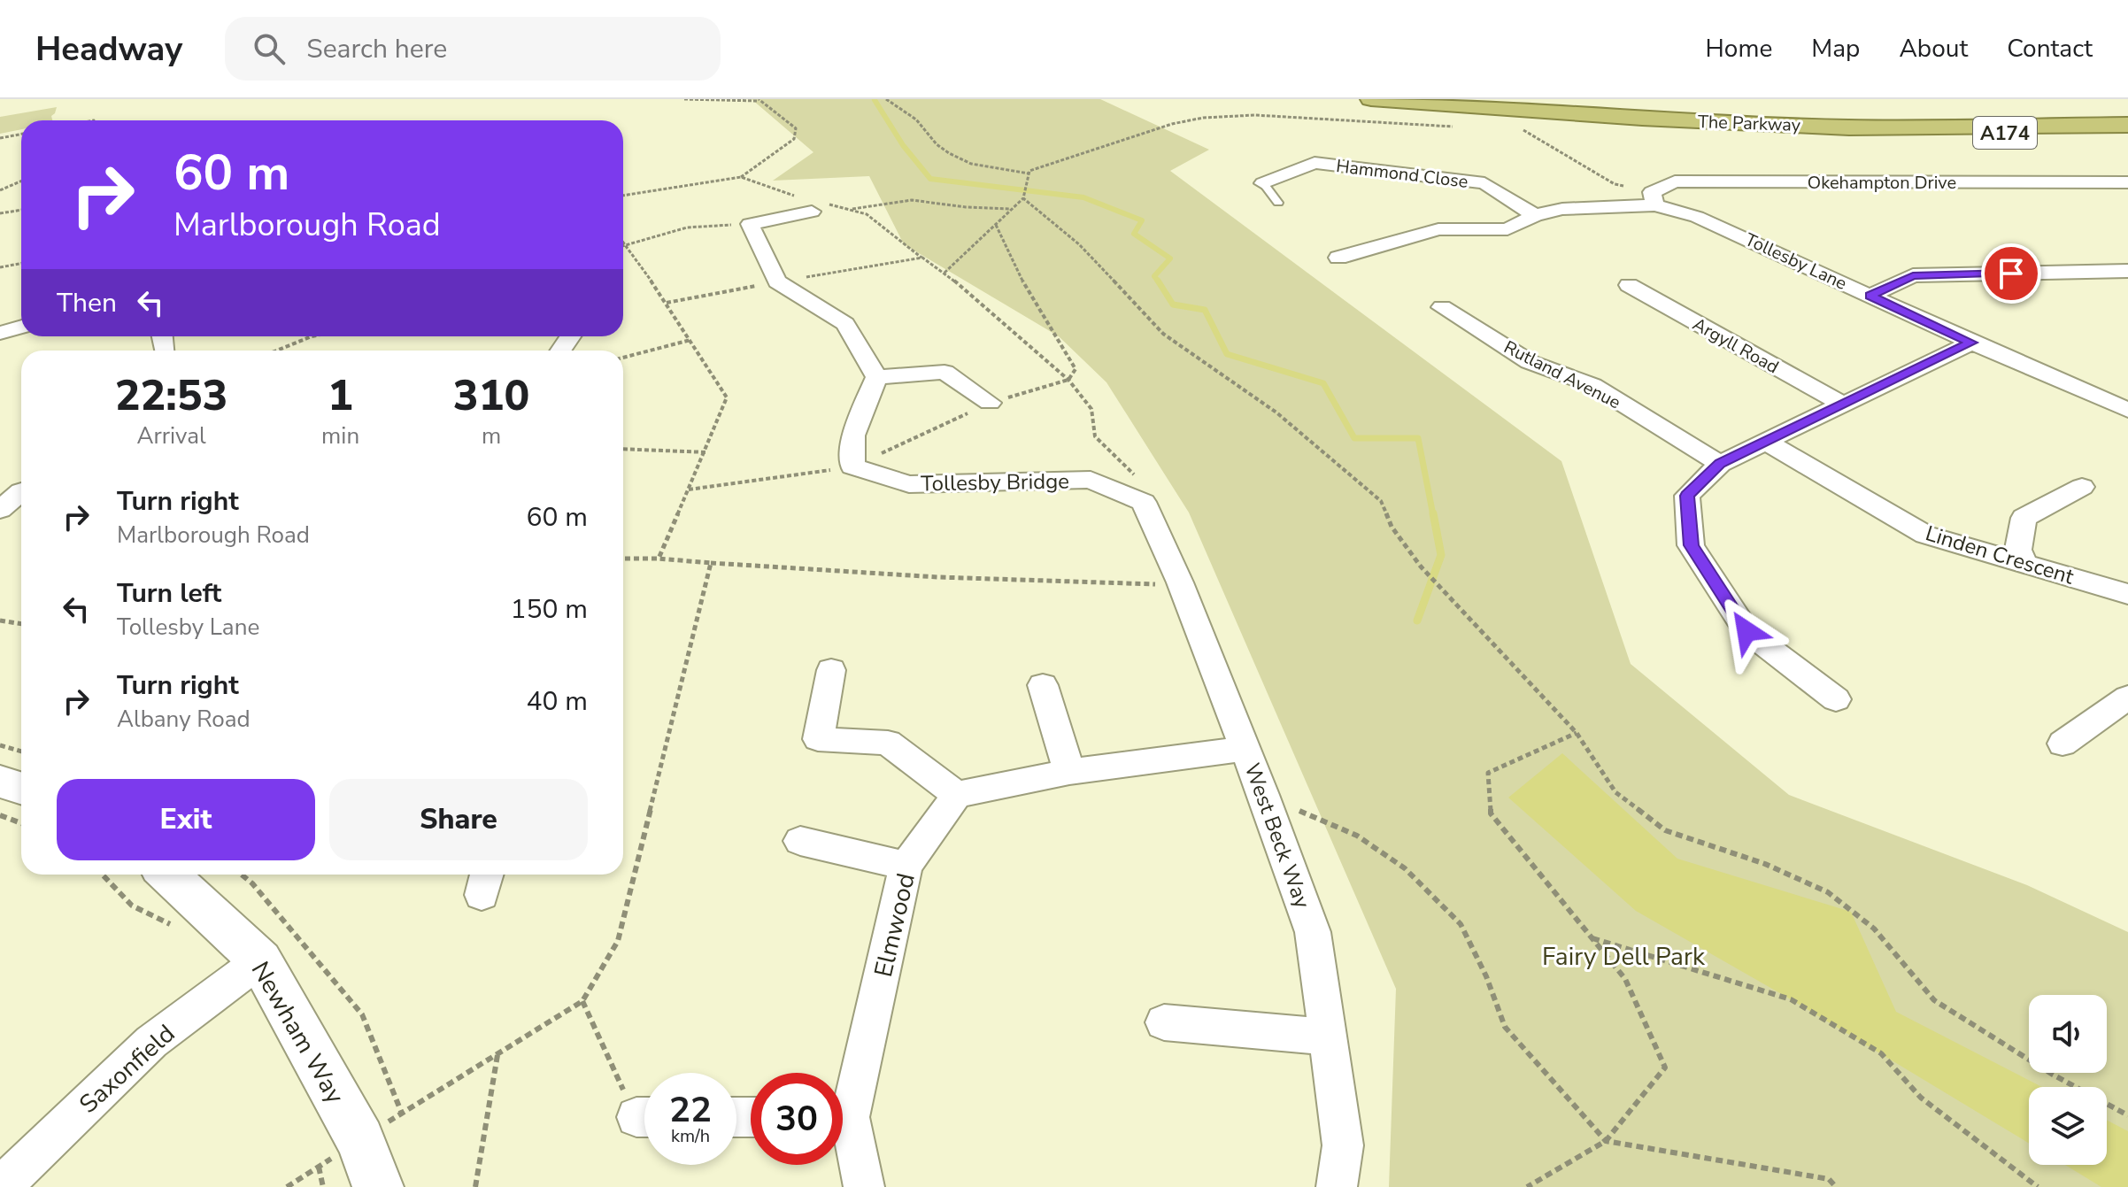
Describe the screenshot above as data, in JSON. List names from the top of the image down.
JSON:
{
  "streets": {
    "highway": ["The Parkway", "A174"],
    "street": [
      "Hammond Close",
      "Okehampton Drive",
      "Tollesby Lane",
      "Argyll Road",
      "Rutland Avenue",
      "Tollesby Bridge",
      "Linden Crescent",
      "West Beck Way",
      "Elmwood",
      "Newham Way",
      "Saxonfield"
    ]
  },
  "crossings": [
    ["The Parkway", "A174"],
    ["Okehampton Drive", "Tollesby Lane"],
    ["Tollesby Bridge", "West Beck Way"],
    ["Newham Way", "Saxonfield"]
  ],
  "parks": ["Fairy Dell Park"],
  "page": {
    "header": "Headway",
    "search": "Search here",
    "nav": [
      "Home",
      "Map",
      "About",
      "Contact"
    ],
    "turn": ["60 m", "Marlborough Road"],
    "then": "Then",
    "eta": [
      "22:53",
      "Arrival",
      "1",
      "min",
      "310",
      "m"
    ],
    "list": [
      {
        "name": "Turn right",
        "note": "Marlborough Road",
        "value": "60 m"
      },
      {
        "name": "Turn left",
        "note": "Tollesby Lane",
        "value": "150 m"
      },
      {
        "name": "Turn right",
        "note": "Albany Road",
        "value": "40 m"
      }
    ],
    "buttons": ["Exit", "Share"],
    "speed": "22 km/h",
    "limit": "30"
  }
}
